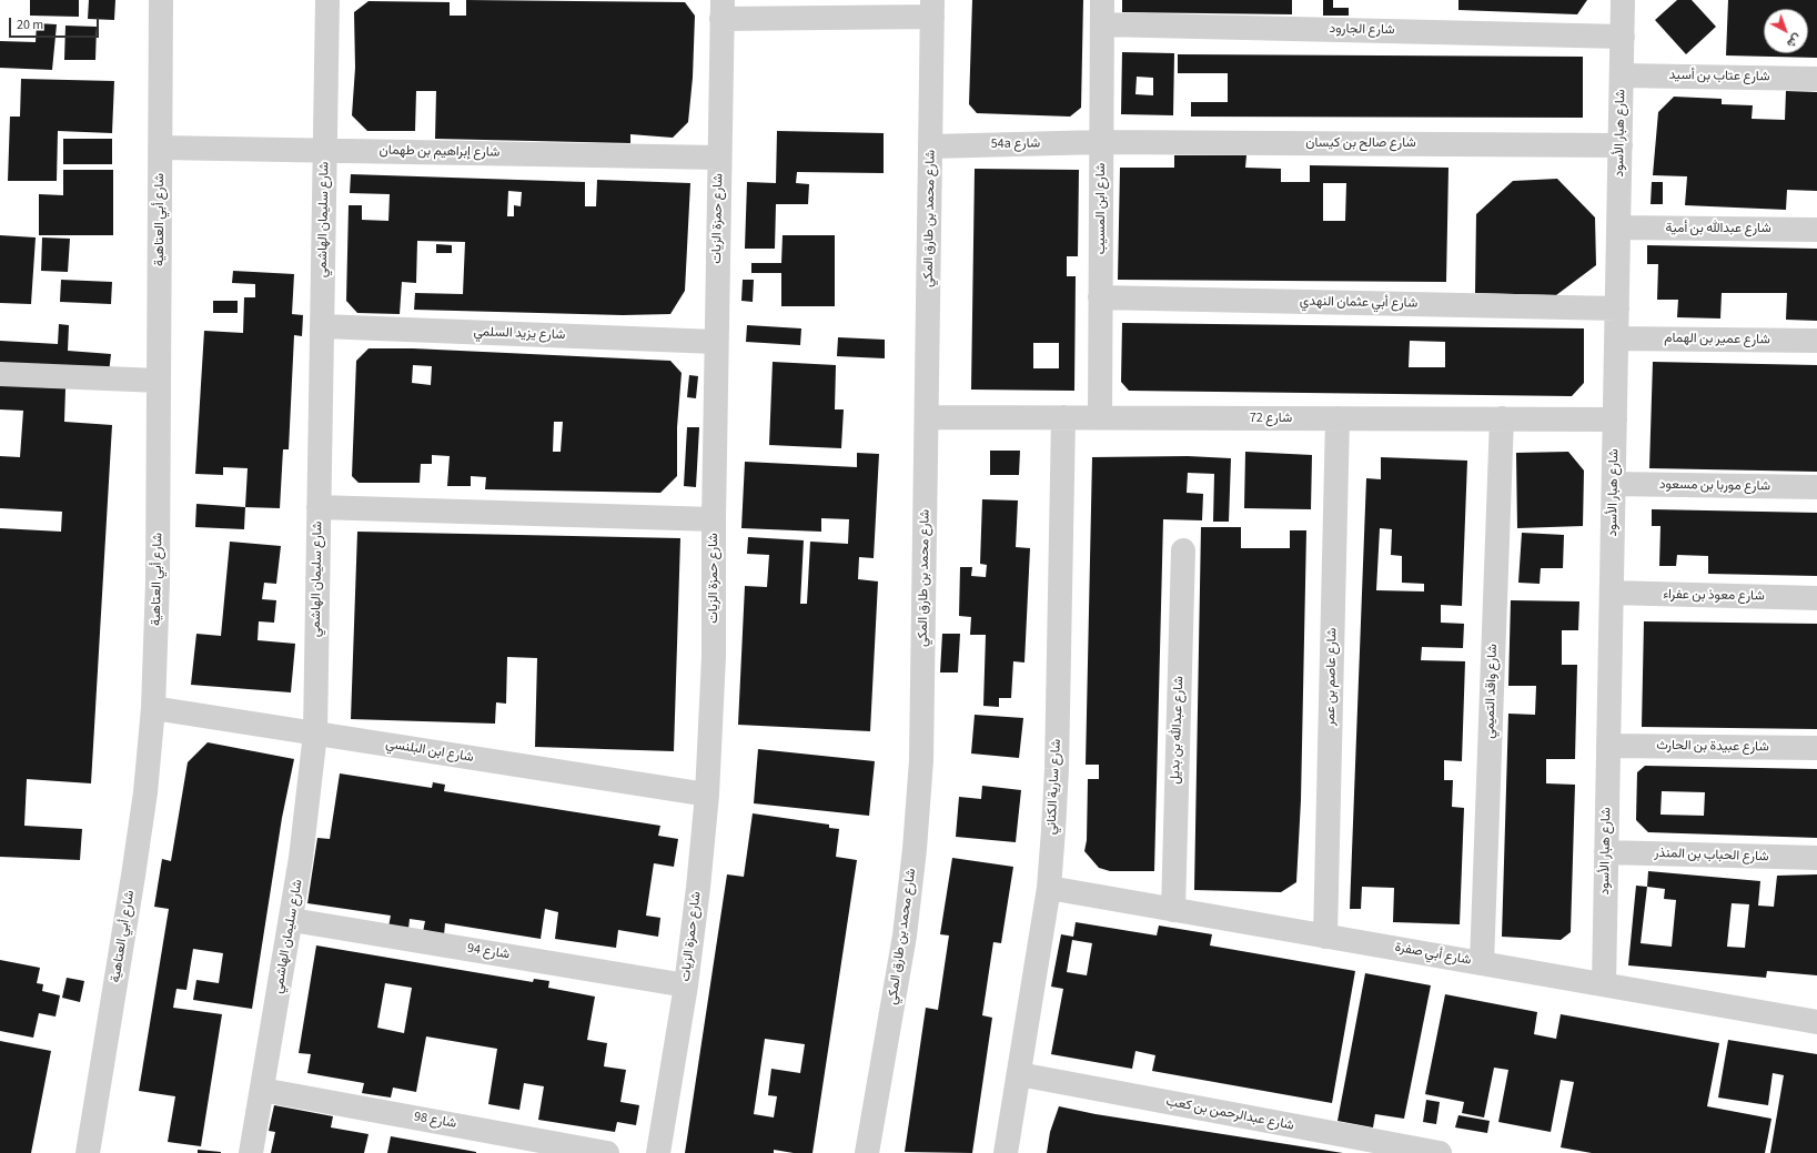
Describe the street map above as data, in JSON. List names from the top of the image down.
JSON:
{
  "streets": {
    "street": [
      "شارع الجارود",
      "شارع عتاب بن أسيد",
      "شارع هبار الأسود",
      "شارع صالح بن كيسان",
      "54a شارع",
      "شارع إبراهيم بن طهمان",
      "شارع ابن المسيب",
      "شارع حمزة الزيات",
      "شارع محمد بن طارق المكي",
      "شارع أبي العتاهية",
      "شارع سليمان الهاشمي",
      "شارع عبدالله بن أمية",
      "شارع أبي عثمان النهدي",
      "شارع يزيد السلمي",
      "شارع عمير بن الهمام",
      "شارع 72",
      "شارع موربا بن مسعود",
      "شارع معوذ بن عفراء",
      "شارع عاصم بن عمر",
      "شارع واقد التميمي",
      "شارع عبدالله بن بديل",
      "شارع عبيدة بن الحارث",
      "شارع ابن البلنسي",
      "شارع سارية الكناني",
      "شارع الحباب بن المنذر",
      "شارع 94",
      "شارع أبي صفرة",
      "شارع عبدالرحمن بن كعب",
      "شارع 98"
    ]
  },
  "crossings": [
    ["شارع الجارود", "شارع هبار الأسود"],
    ["شارع الجارود", "شارع ابن المسيب"],
    ["شارع عتاب بن أسيد", "شارع هبار الأسود"],
    ["شارع هبار الأسود", "شارع صالح بن كيسان"],
    ["شارع هبار الأسود", "شارع عبدالله بن أمية"],
    ["شارع هبار الأسود", "شارع أبي عثمان النهدي"],
    ["شارع هبار الأسود", "شارع عمير بن الهمام"],
    ["شارع هبار الأسود", "شارع 72"],
    ["شارع هبار الأسود", "شارع موربا بن مسعود"],
    ["شارع هبار الأسود", "شارع معوذ بن عفراء"],
    ["شارع هبار الأسود", "شارع عبيدة بن الحارث"],
    ["شارع هبار الأسود", "شارع الحباب بن المنذر"],
    ["شارع هبار الأسود", "شارع أبي صفرة"],
    ["شارع صالح بن كيسان", "54a شارع"],
    ["شارع صالح بن كيسان", "شارع ابن المسيب"],
    ["54a شارع", "شارع ابن المسيب"],
    ["54a شارع", "شارع محمد بن طارق المكي"],
    ["شارع إبراهيم بن طهمان", "شارع حمزة الزيات"],
    ["شارع إبراهيم بن طهمان", "شارع أبي العتاهية"],
    ["شارع إبراهيم بن طهمان", "شارع سليمان الهاشمي"],
    ["شارع ابن المسيب", "شارع أبي عثمان النهدي"],
    ["شارع ابن المسيب", "شارع 72"],
    ["شارع حمزة الزيات", "شارع يزيد السلمي"],
    ["شارع حمزة الزيات", "شارع ابن البلنسي"],
    ["شارع حمزة الزيات", "شارع 94"],
    ["شارع محمد بن طارق المكي", "شارع 72"],
    ["شارع أبي العتاهية", "شارع ابن البلنسي"],
    ["شارع سليمان الهاشمي", "شارع يزيد السلمي"],
    ["شارع سليمان الهاشمي", "شارع ابن البلنسي"],
    ["شارع سليمان الهاشمي", "شارع 94"],
    ["شارع سليمان الهاشمي", "شارع 98"],
    ["شارع 72", "شارع عاصم بن عمر"],
    ["شارع 72", "شارع واقد التميمي"],
    ["شارع 72", "شارع سارية الكناني"],
    ["شارع عاصم بن عمر", "شارع أبي صفرة"],
    ["شارع واقد التميمي", "شارع أبي صفرة"],
    ["شارع عبدالله بن بديل", "شارع أبي صفرة"],
    ["شارع سارية الكناني", "شارع أبي صفرة"],
    ["شارع سارية الكناني", "شارع عبدالرحمن بن كعب"]
  ],
  "scale_bar": "20 m",
  "north": "bottom right"
}
